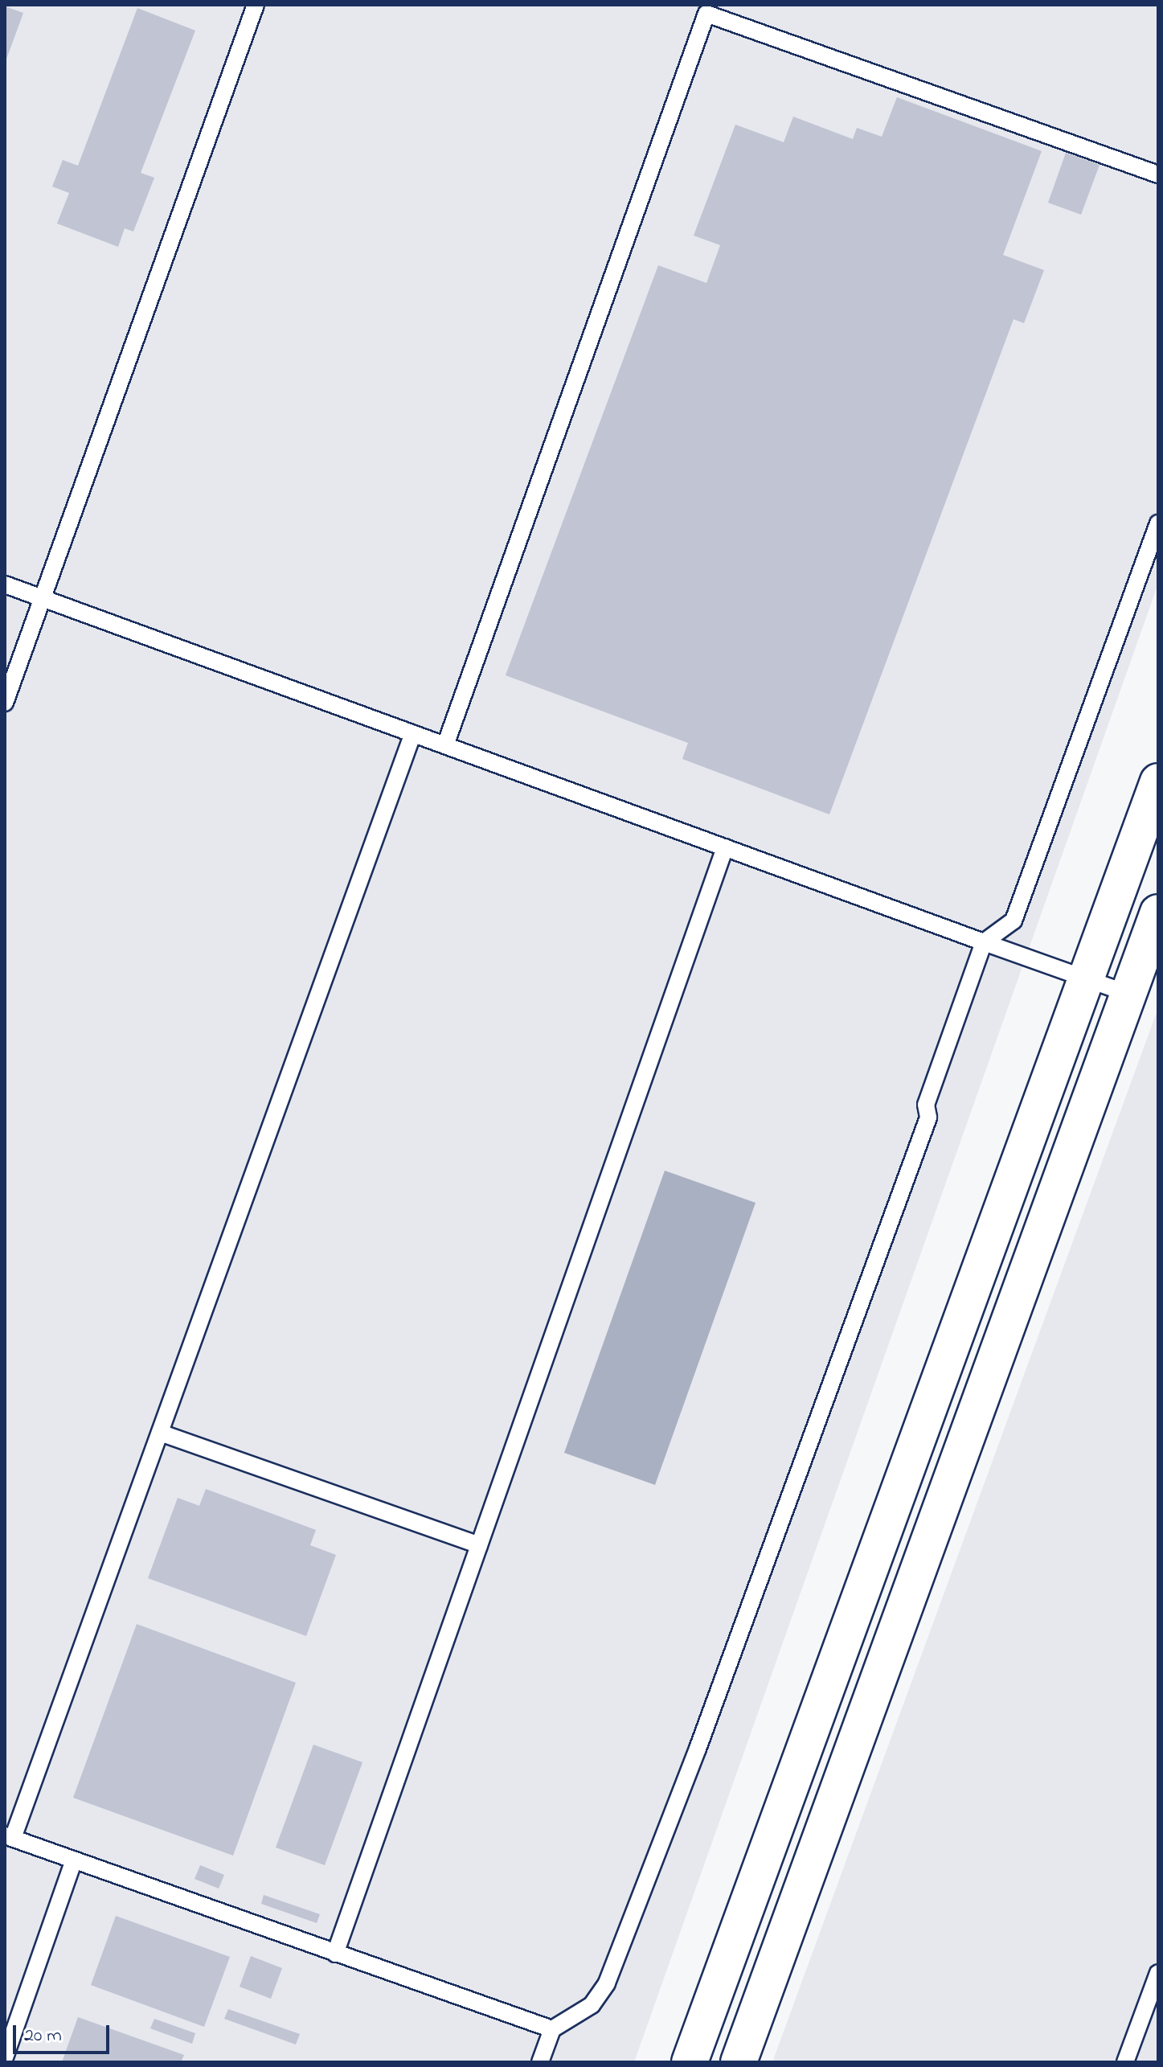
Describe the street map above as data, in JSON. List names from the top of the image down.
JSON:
{
  "scale_bar": "20 m"
}
